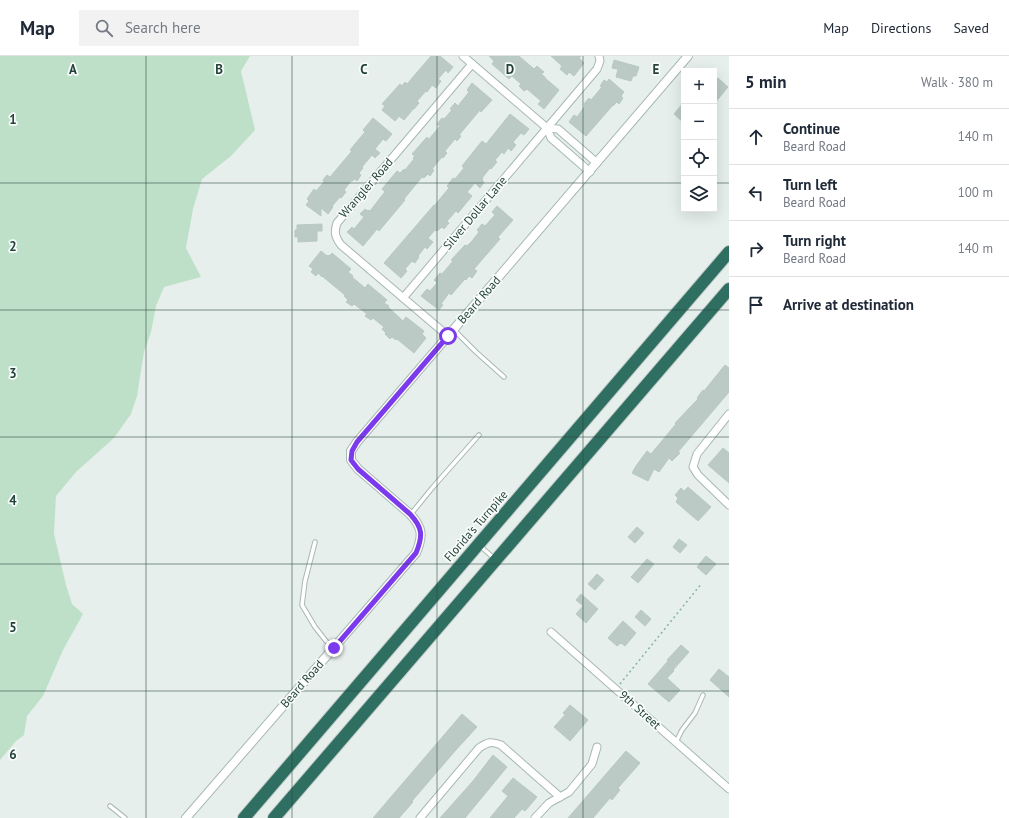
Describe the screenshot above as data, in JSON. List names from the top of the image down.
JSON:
{
  "streets": {
    "highway": ["Florida's Turnpike"],
    "street": [
      "Wrangler Road",
      "Silver Dollar Lane",
      "Beard Road",
      "9th Street"
    ]
  },
  "crossings": [
    ["Wrangler Road", "Silver Dollar Lane"],
    ["Wrangler Road", "Beard Road"]
  ],
  "page": {
    "header": "Map",
    "search": "Search here",
    "nav": ["Map", "Directions", "Saved"],
    "heading": ["5 min", "Walk · 380 m"],
    "map_buttons": ["+", "−"],
    "list": [
      ["Continue", "Beard Road", "140 m"],
      ["Turn left", "Beard Road", "100 m"],
      ["Turn right", "Beard Road", "140 m"],
      "Arrive at destination"
    ]
  },
  "grid": {
    "columns": [
      "A",
      "B",
      "C",
      "D",
      "E"
    ],
    "rows": [
      "1",
      "2",
      "3",
      "4",
      "5",
      "6"
    ]
  }
}
